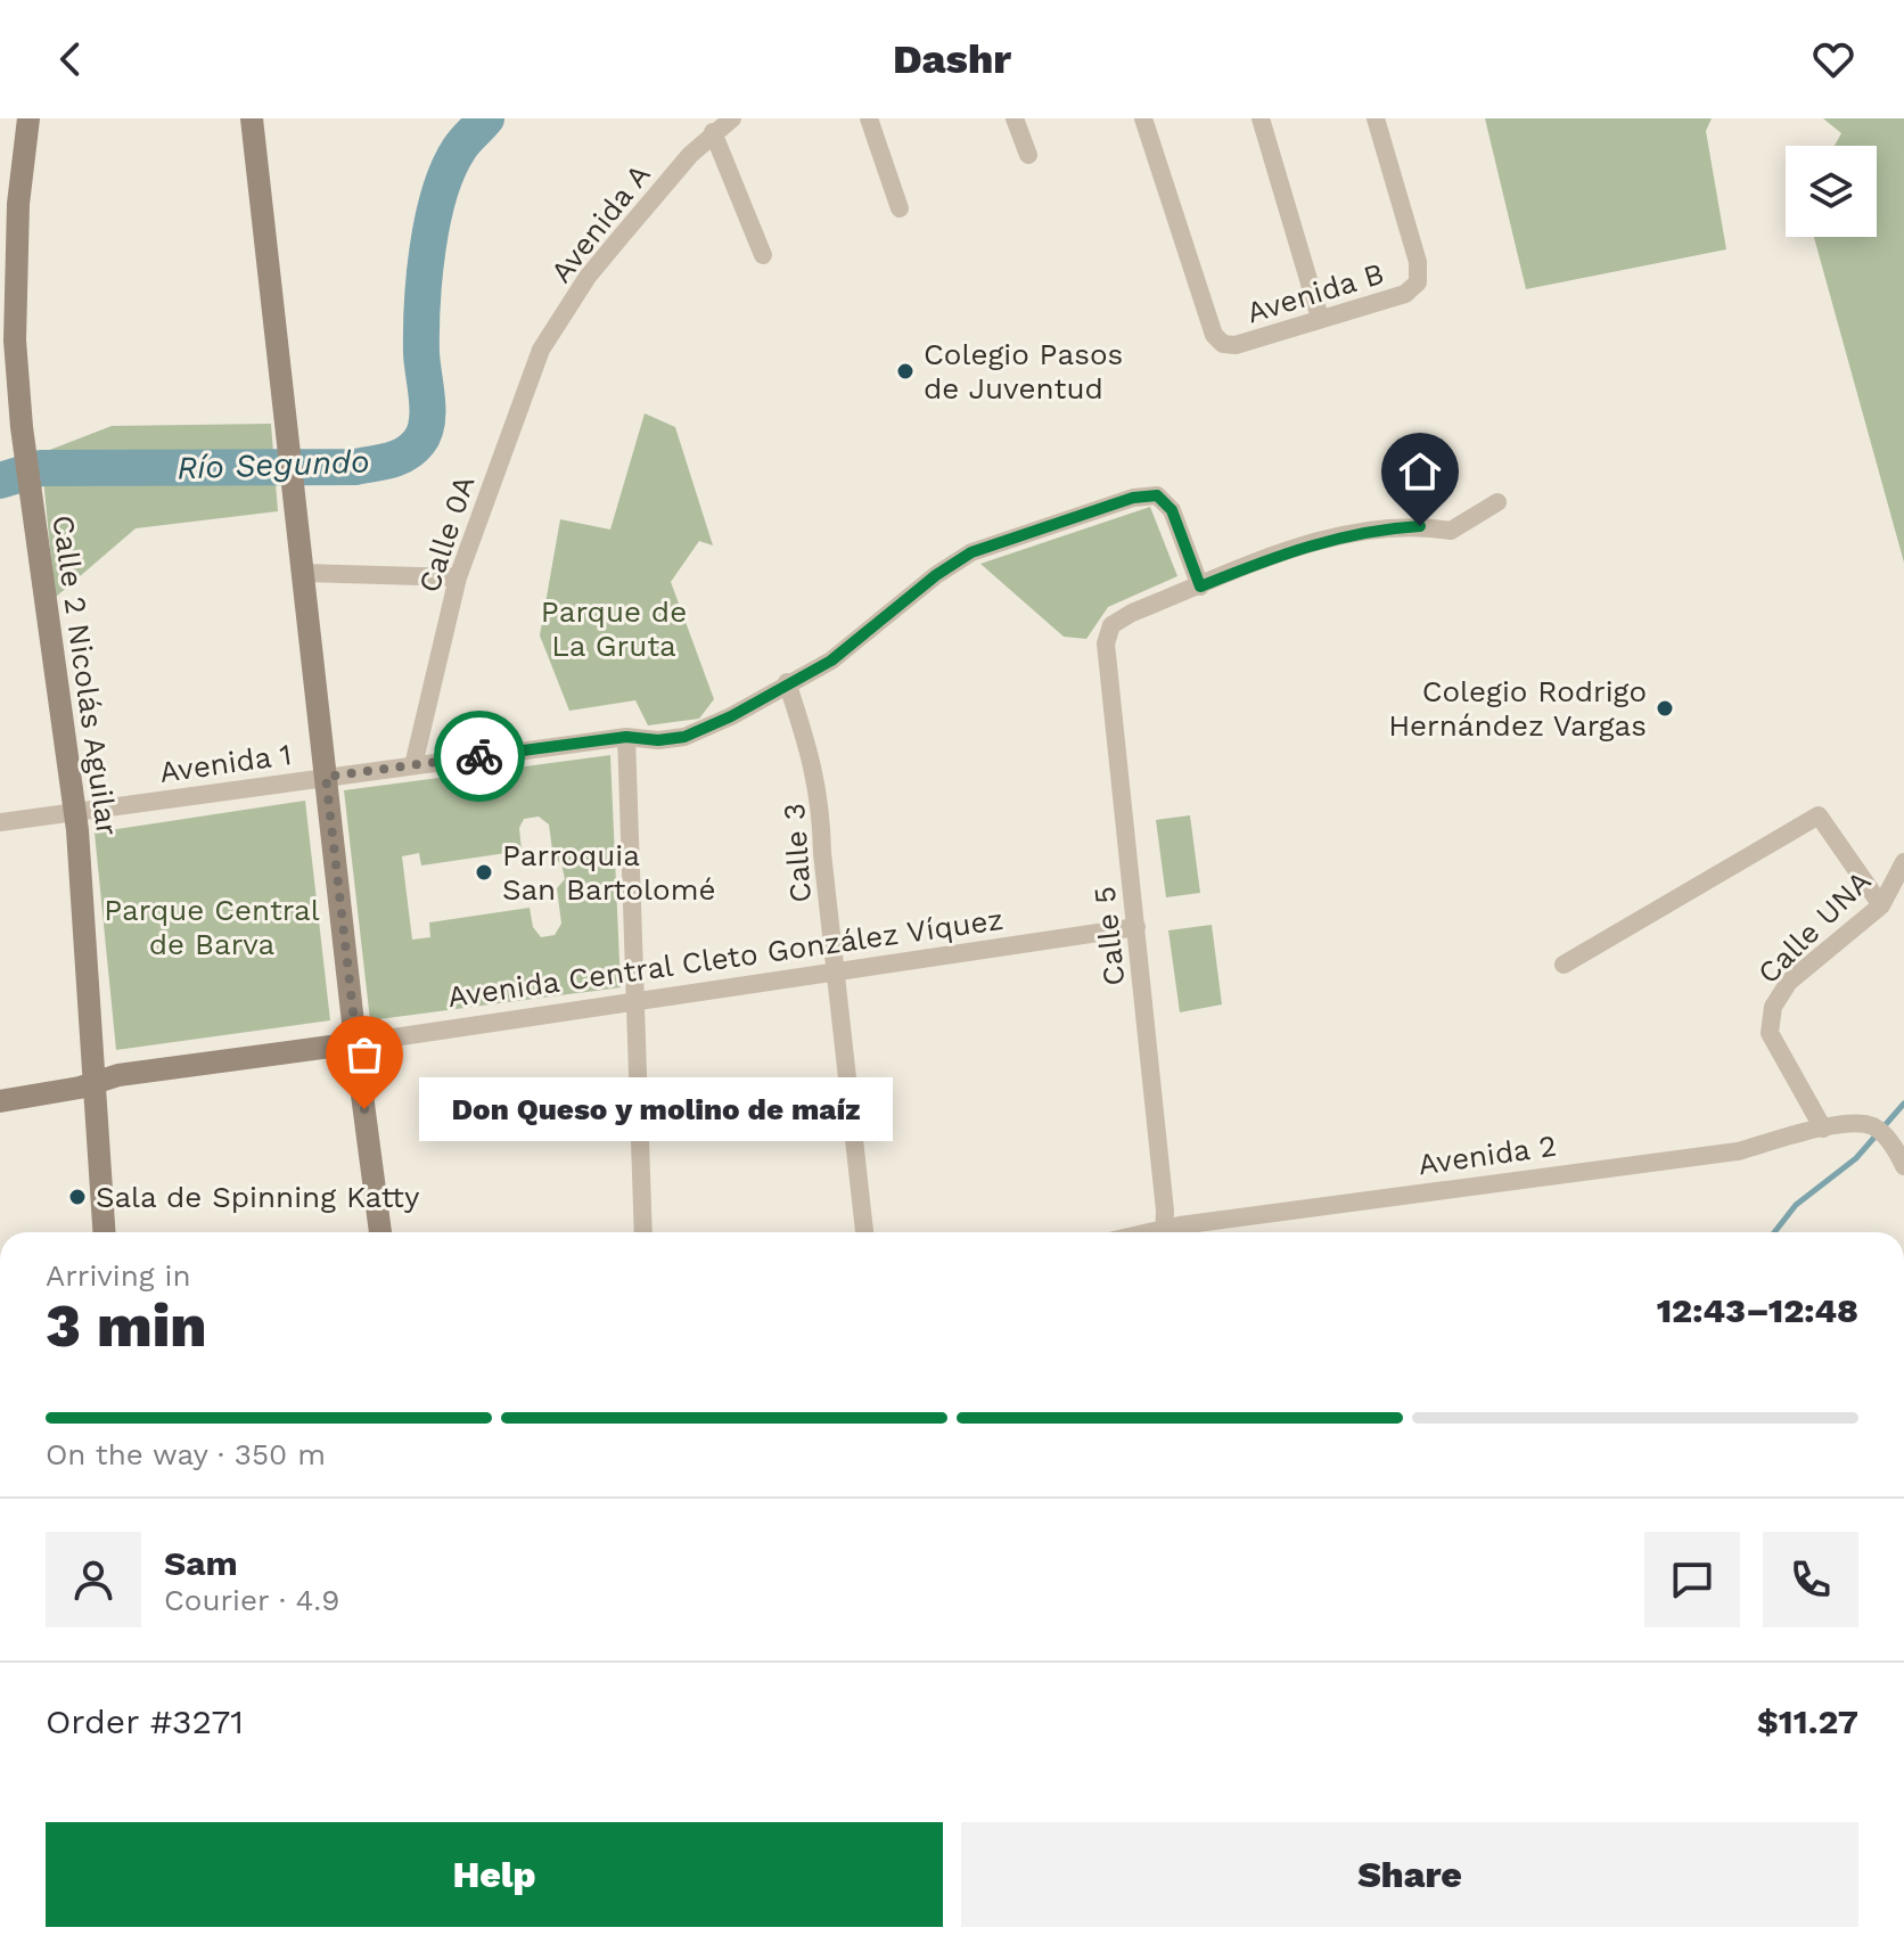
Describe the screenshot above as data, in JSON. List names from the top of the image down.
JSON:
{
  "streets": {
    "main road": ["Calle 2 Nicolás Aguilar", "Avenida Central Cleto González Víquez"],
    "street": [
      "Avenida A",
      "Avenida B",
      "Calle 0A",
      "Avenida 1",
      "Calle 3",
      "Calle UNA",
      "Calle 5",
      "Avenida 2"
    ]
  },
  "crossings": [
    ["Avenida A", "Calle 0A"],
    ["Calle 0A", "Avenida 1"],
    ["Calle 2 Nicolás Aguilar", "Avenida 1"],
    ["Calle 2 Nicolás Aguilar", "Avenida Central Cleto González Víquez"],
    ["Avenida 1", "Calle 3"],
    ["Avenida 1", "Calle 5"],
    ["Calle 3", "Avenida Central Cleto González Víquez"],
    ["Calle UNA", "Avenida 2"],
    ["Calle 5", "Avenida Central Cleto González Víquez"]
  ],
  "water": ["Río Segundo"],
  "parks": ["Parque de La Gruta", "Parque Central de Barva"],
  "places": [
    "Colegio Pasos de Juventud",
    "Colegio Rodrigo Hernández Vargas",
    "Parroquia San Bartolomé",
    "Don Queso y molino de maíz",
    "Sala de Spinning Katty"
  ],
  "page": {
    "header": "Dashr",
    "bubble": "Don Queso y molino de maíz",
    "heading": ["3 min", "Arriving in", "12:43–12:48"],
    "panel": [
      "Sam",
      "Courier · 4.9",
      "Order #3271",
      "$11.27"
    ],
    "bar": "On the way · 350 m",
    "buttons": ["Help", "Share"]
  }
}
